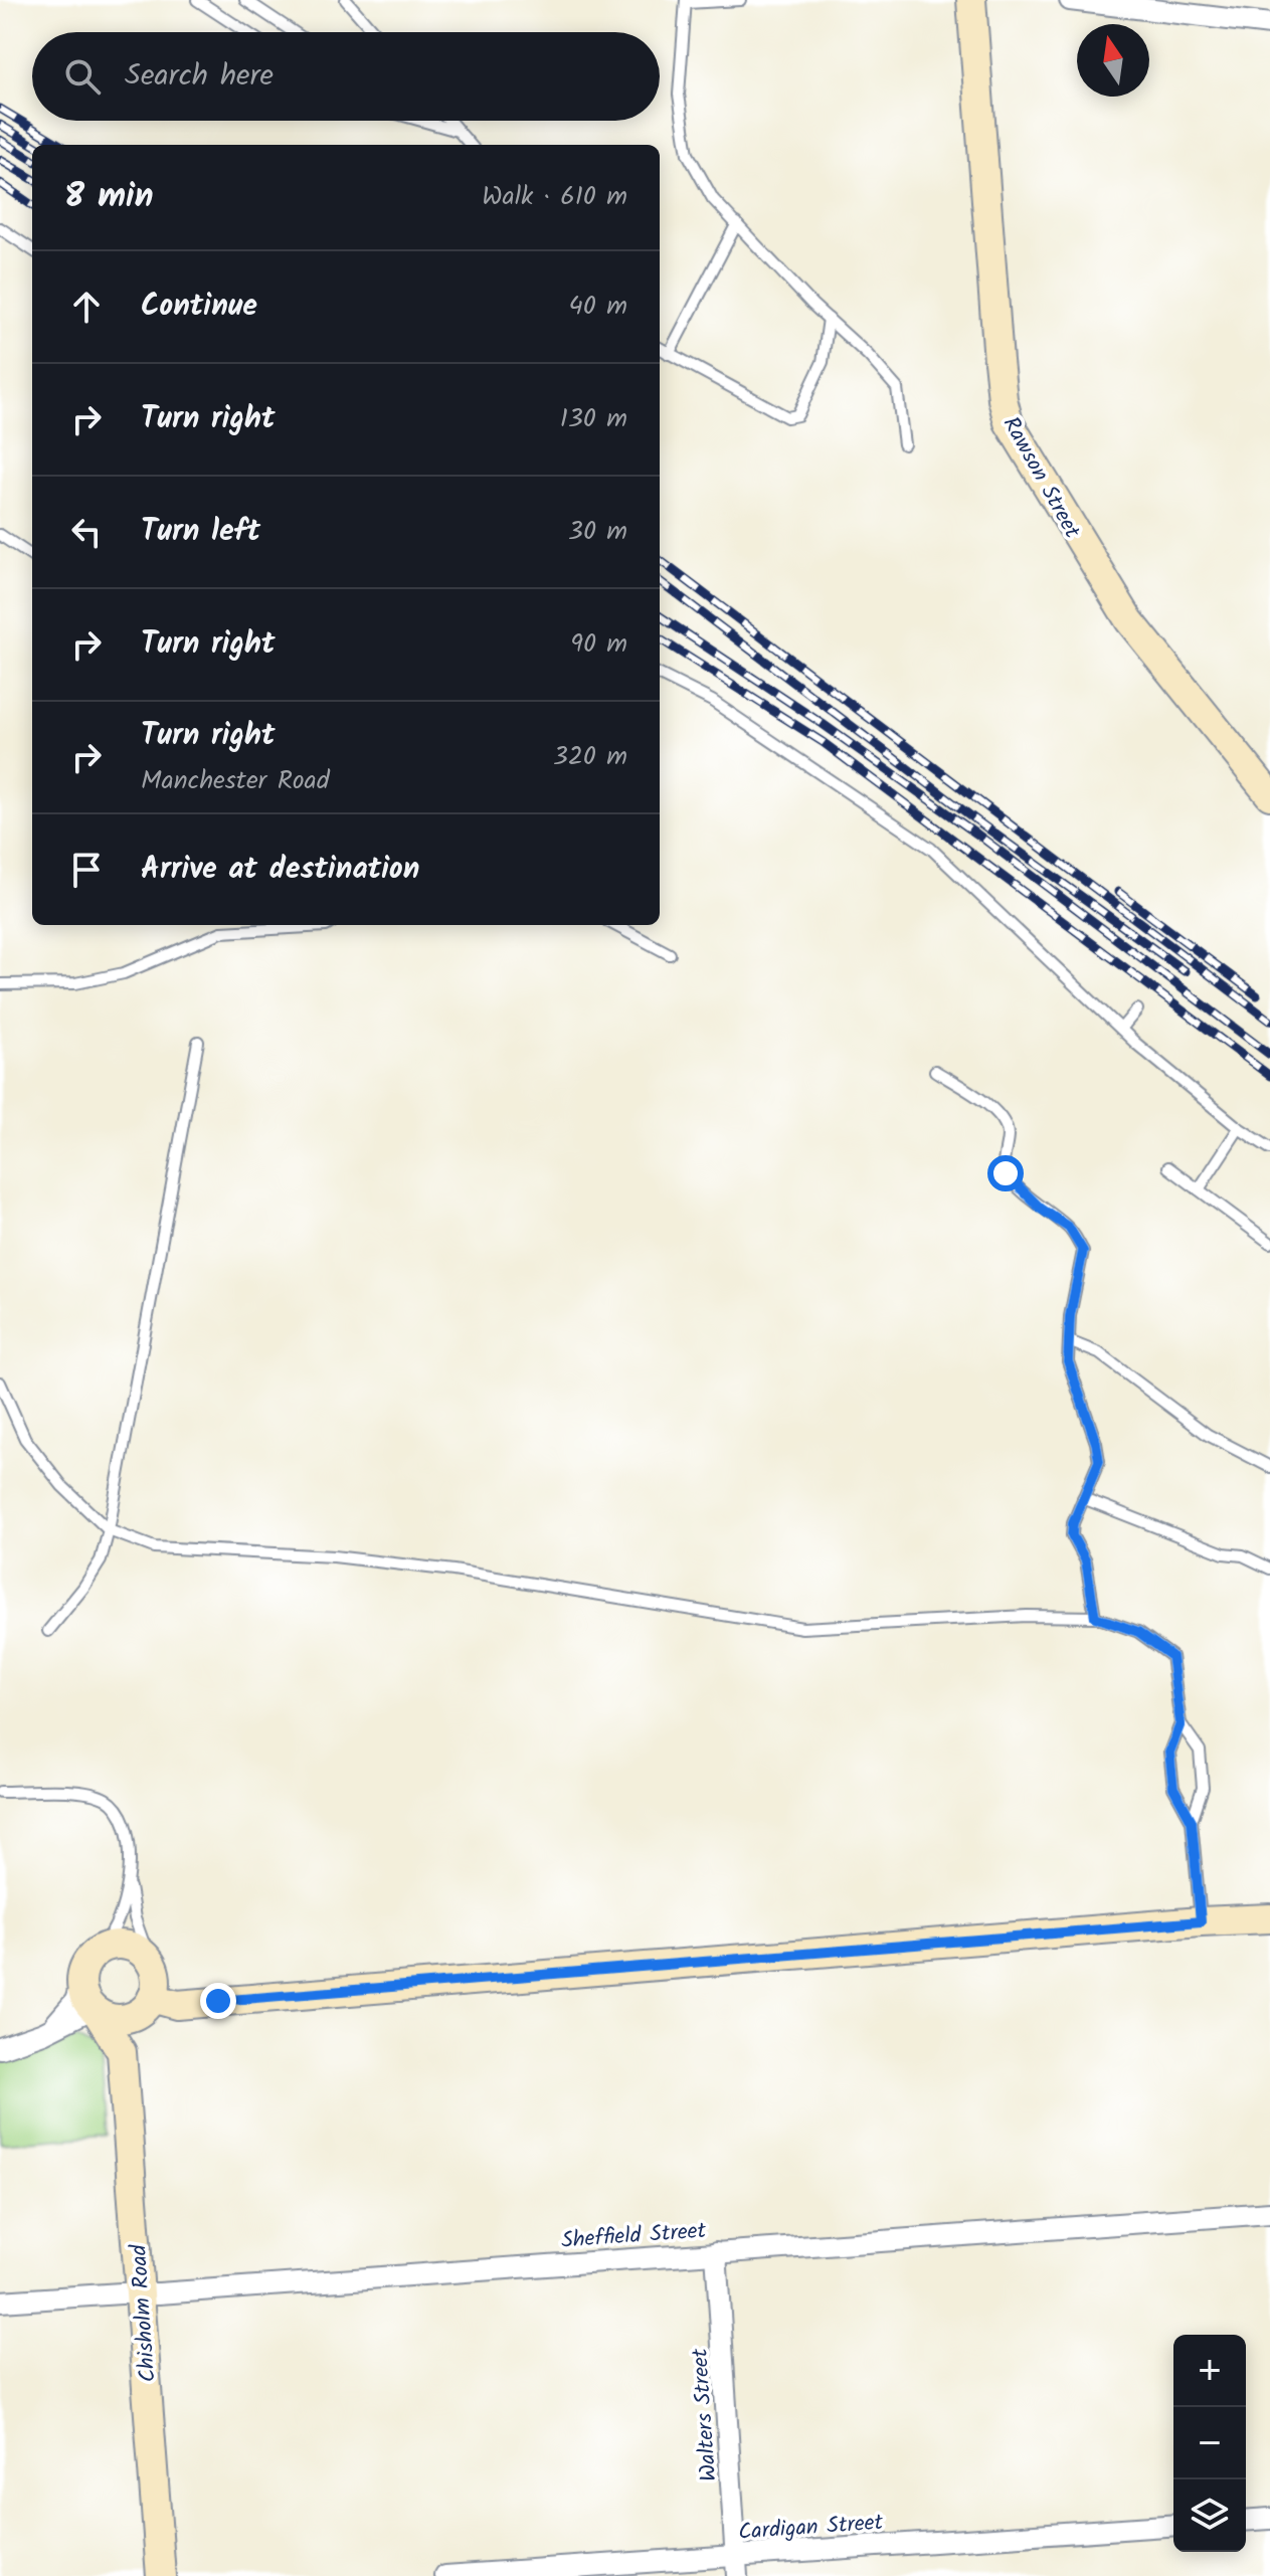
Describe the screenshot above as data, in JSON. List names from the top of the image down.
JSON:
{
  "streets": {
    "main road": ["Rawson Street", "Chisholm Road"],
    "street": ["Sheffield Street", "Walters Street", "Cardigan Street"]
  },
  "crossings": [
    ["Sheffield Street", "Chisholm Road"],
    ["Sheffield Street", "Walters Street"],
    ["Walters Street", "Cardigan Street"]
  ],
  "north": "top",
  "page": {
    "search": "Search here",
    "heading": ["8 min", "Walk · 610 m"],
    "list": [
      ["Continue", "40 m"],
      ["Turn right", "130 m"],
      ["Turn left", "30 m"],
      ["Turn right", "90 m"],
      ["Turn right", "Manchester Road", "320 m"],
      "Arrive at destination"
    ],
    "map_buttons": ["+", "−"]
  }
}
